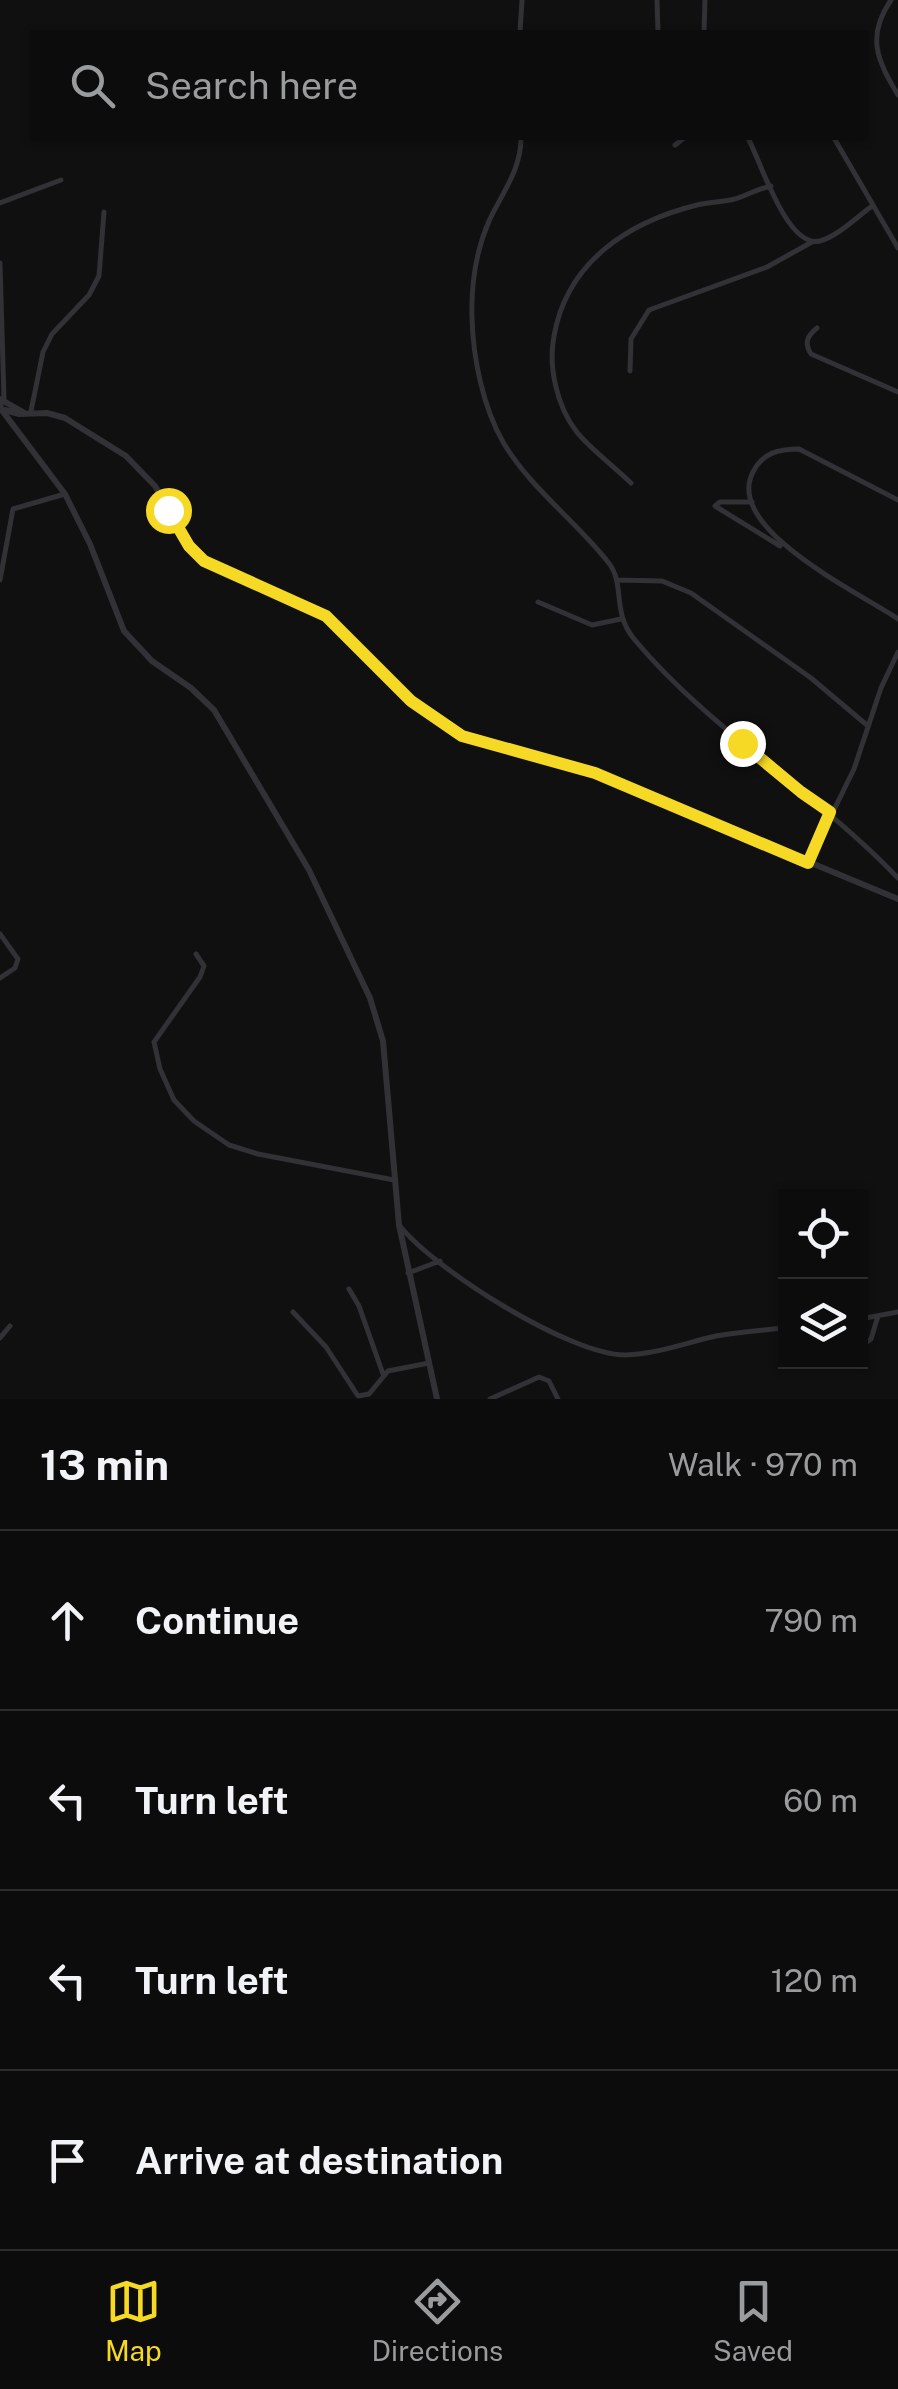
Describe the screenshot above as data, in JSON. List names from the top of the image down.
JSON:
{
  "page": {
    "search": "Search here",
    "heading": ["13 min", "Walk · 970 m"],
    "list": [
      ["Continue", "790 m"],
      ["Turn left", "60 m"],
      ["Turn left", "120 m"],
      "Arrive at destination"
    ],
    "nav": ["Map", "Directions", "Saved"]
  }
}
